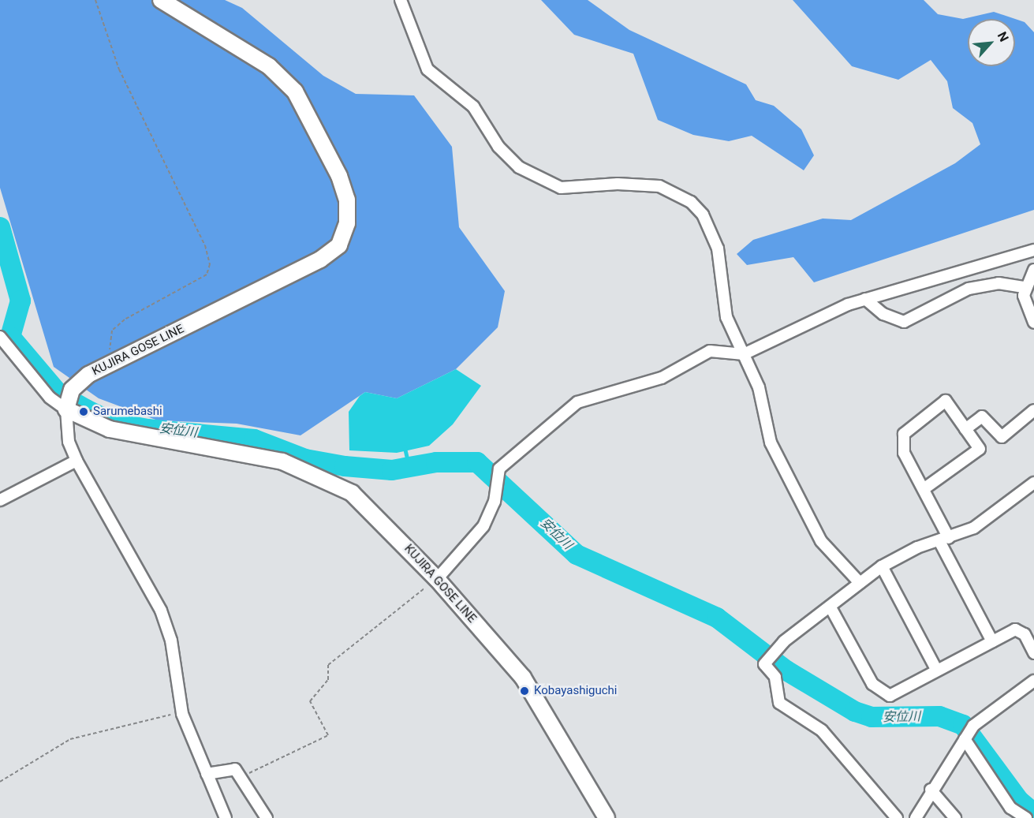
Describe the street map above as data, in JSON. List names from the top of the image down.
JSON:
{
  "streets": {
    "main road": ["KUJIRA GOSE LINE"]
  },
  "water": ["安位川"],
  "places": ["Sarumebashi", "Kobayashiguchi"],
  "north": "top right"
}
